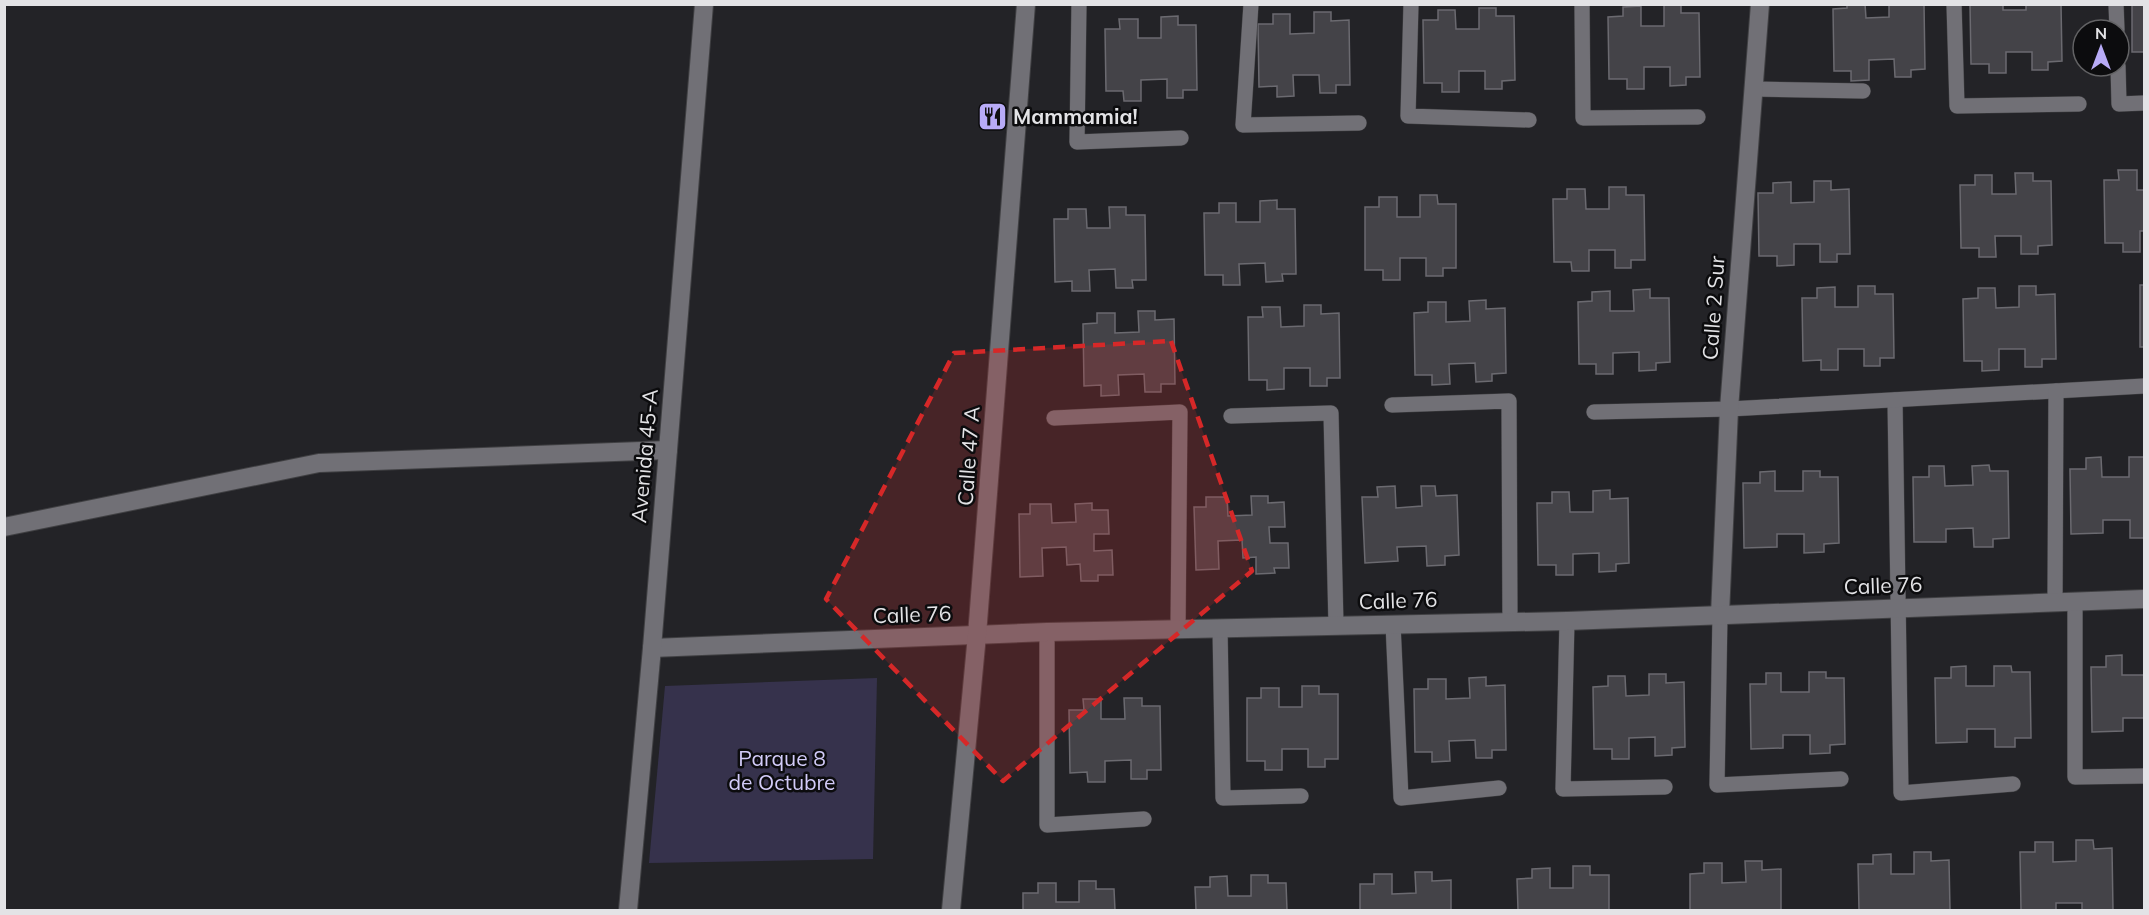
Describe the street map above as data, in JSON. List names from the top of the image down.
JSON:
{
  "streets": {
    "street": [
      "Calle 2 Sur",
      "Avenida 45-A",
      "Calle 47 A",
      "Calle 76"
    ]
  },
  "crossings": [
    ["Calle 2 Sur", "Calle 76"],
    ["Avenida 45-A", "Calle 76"],
    ["Calle 47 A", "Calle 76"]
  ],
  "parks": ["Parque 8 de Octubre"],
  "places": {
    "restaurant": ["Mammamia!"]
  },
  "north": "top"
}
